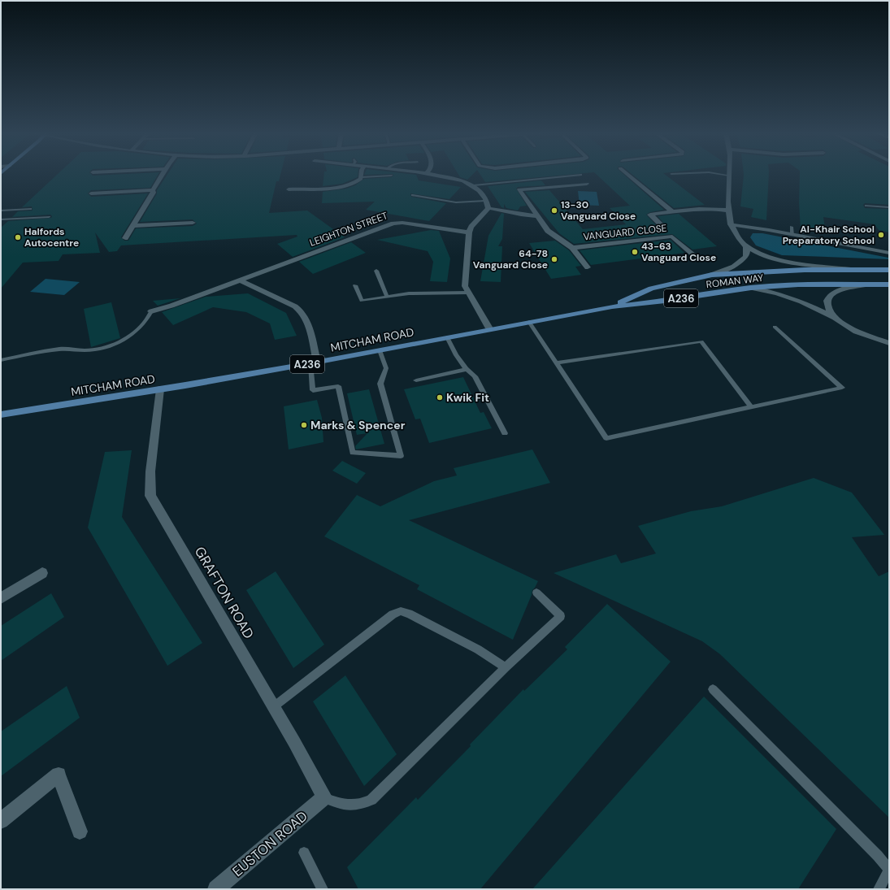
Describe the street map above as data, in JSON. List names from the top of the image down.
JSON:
{
  "streets": {
    "main road": ["ROMAN WAY", "A236", "MITCHAM ROAD"],
    "street": [
      "LEIGHTON STREET",
      "VANGUARD CLOSE",
      "GRAFTON ROAD",
      "EUSTON ROAD"
    ]
  },
  "crossings": [
    ["ROMAN WAY", "MITCHAM ROAD"],
    ["MITCHAM ROAD", "GRAFTON ROAD"],
    ["GRAFTON ROAD", "EUSTON ROAD"]
  ],
  "places": [
    "13-30 Vanguard Close",
    "Al-Khair School Preparatory School",
    "Halfords Autocentre",
    "43-63 Vanguard Close",
    "64-78 Vanguard Close",
    "Kwik Fit",
    "Marks & Spencer"
  ]
}
